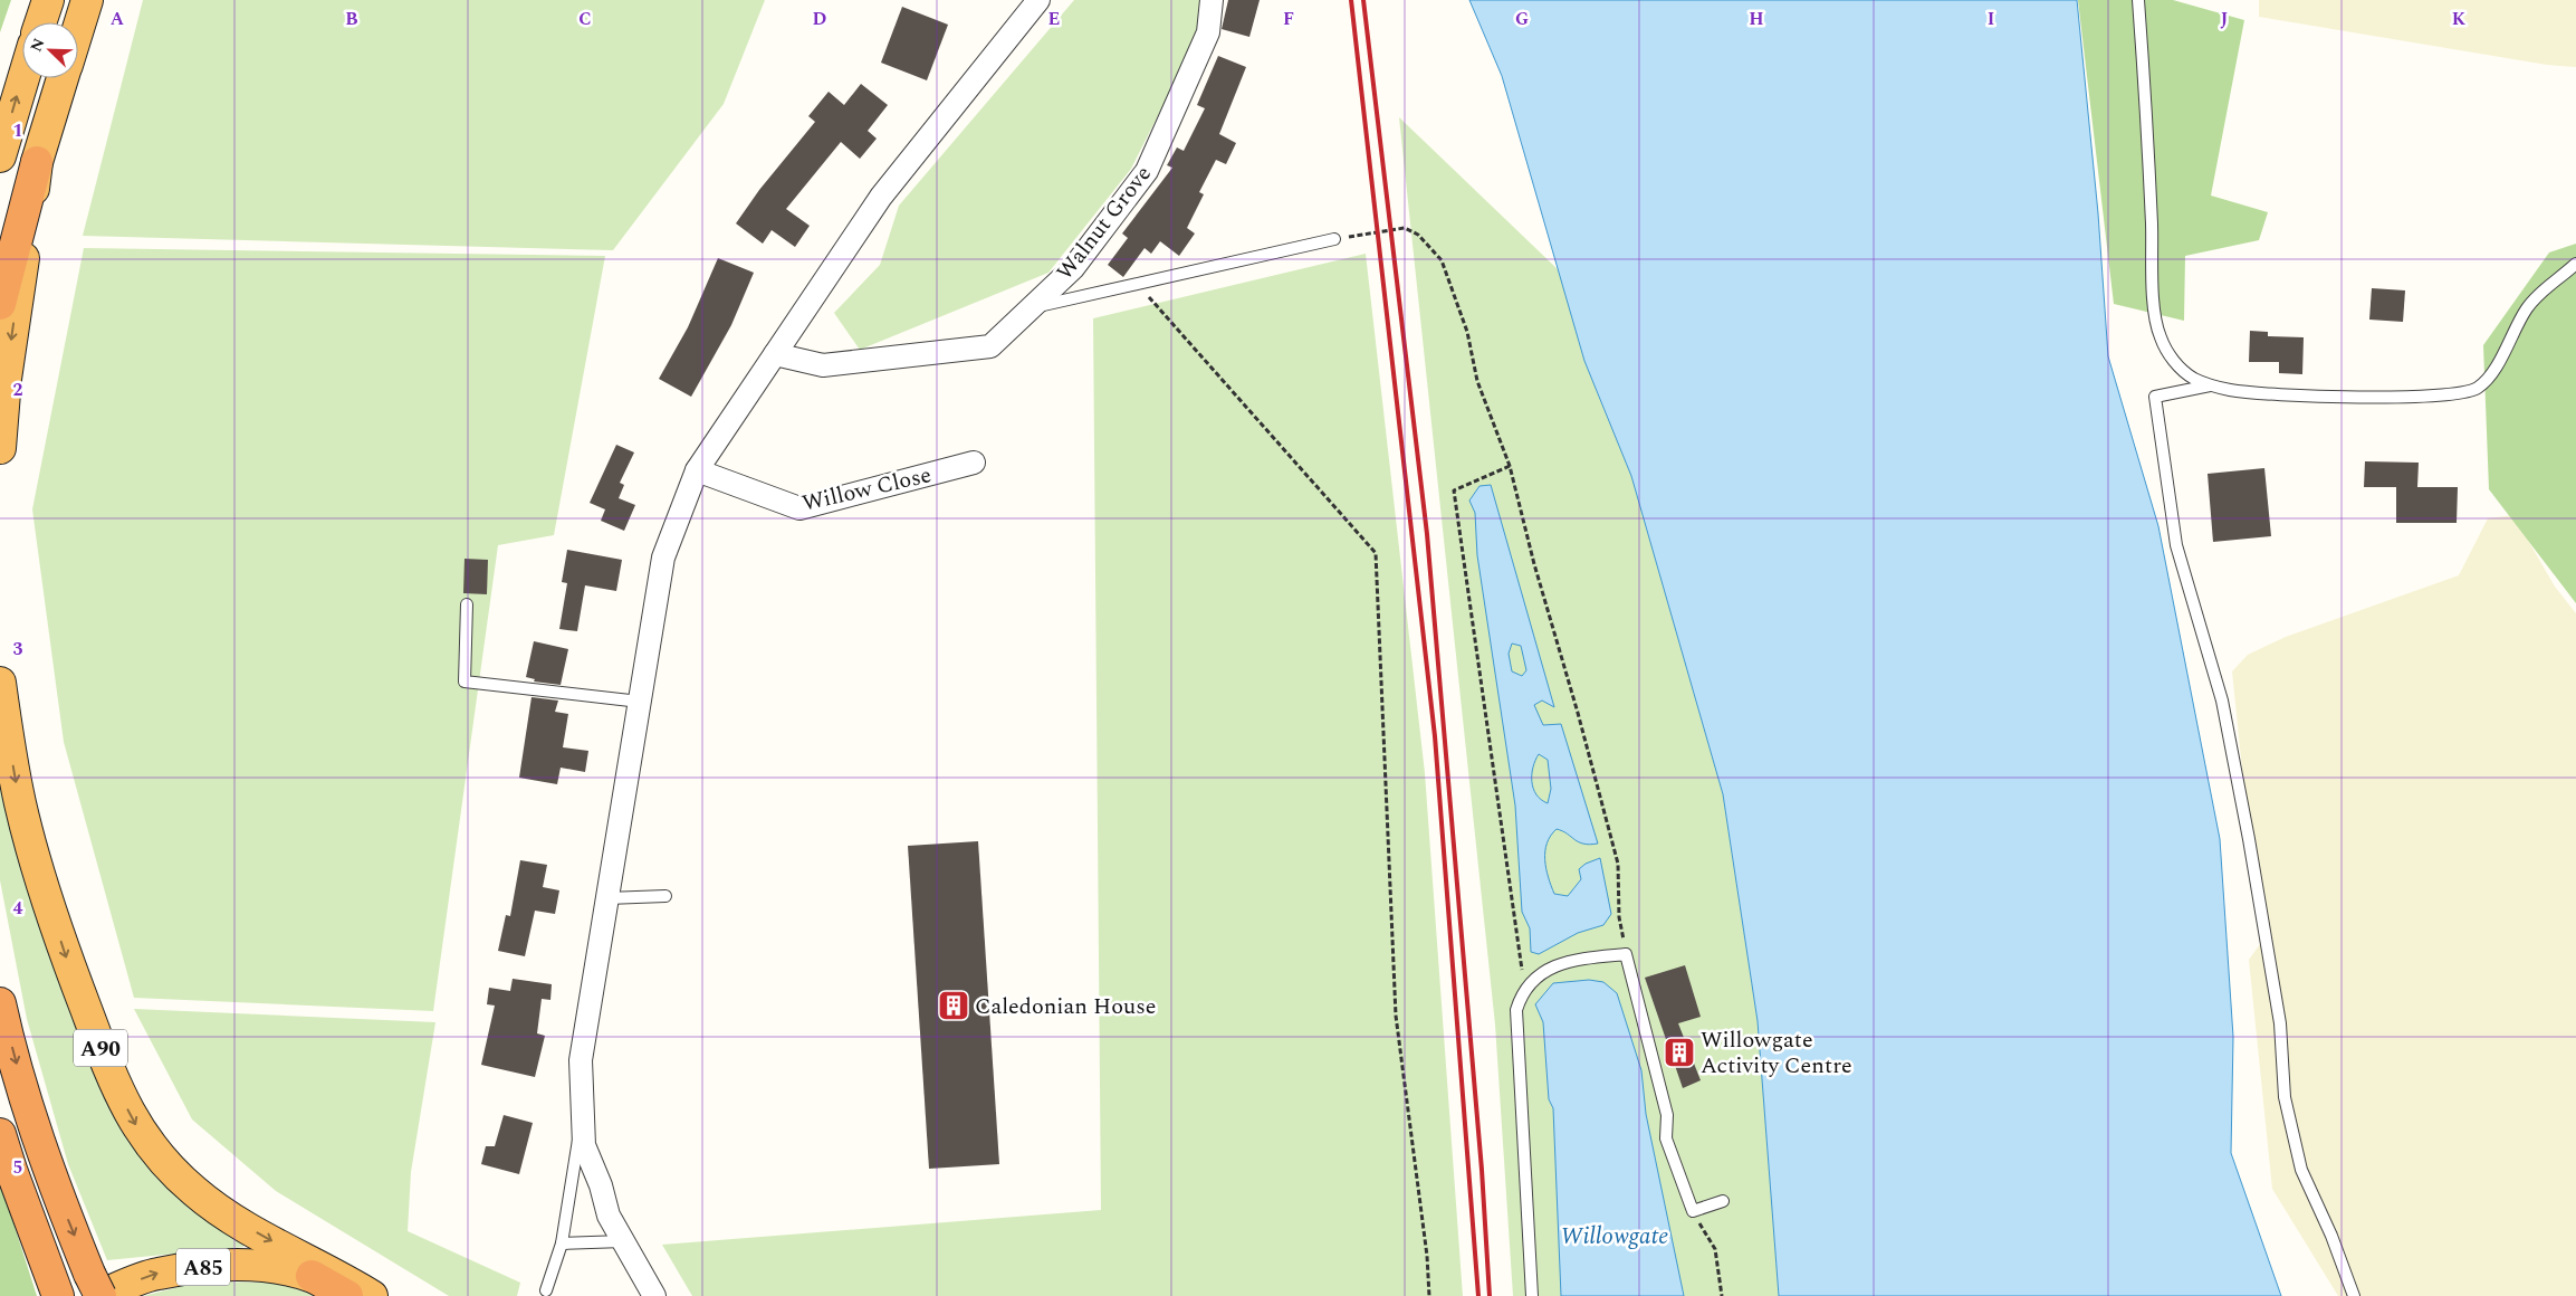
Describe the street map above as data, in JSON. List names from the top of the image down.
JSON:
{
  "streets": {
    "highway": ["A90", "A85"],
    "street": ["Walnut Grove", "Willow Close"]
  },
  "water": ["Willowgate"],
  "places": {
    "building": ["Caledonian House", "Willowgate Activity Centre"]
  },
  "north": "top left",
  "grid": {
    "columns": [
      "A",
      "B",
      "C",
      "D",
      "E",
      "F",
      "G",
      "H",
      "I",
      "J",
      "K"
    ],
    "rows": [
      "1",
      "2",
      "3",
      "4",
      "5"
    ]
  }
}
